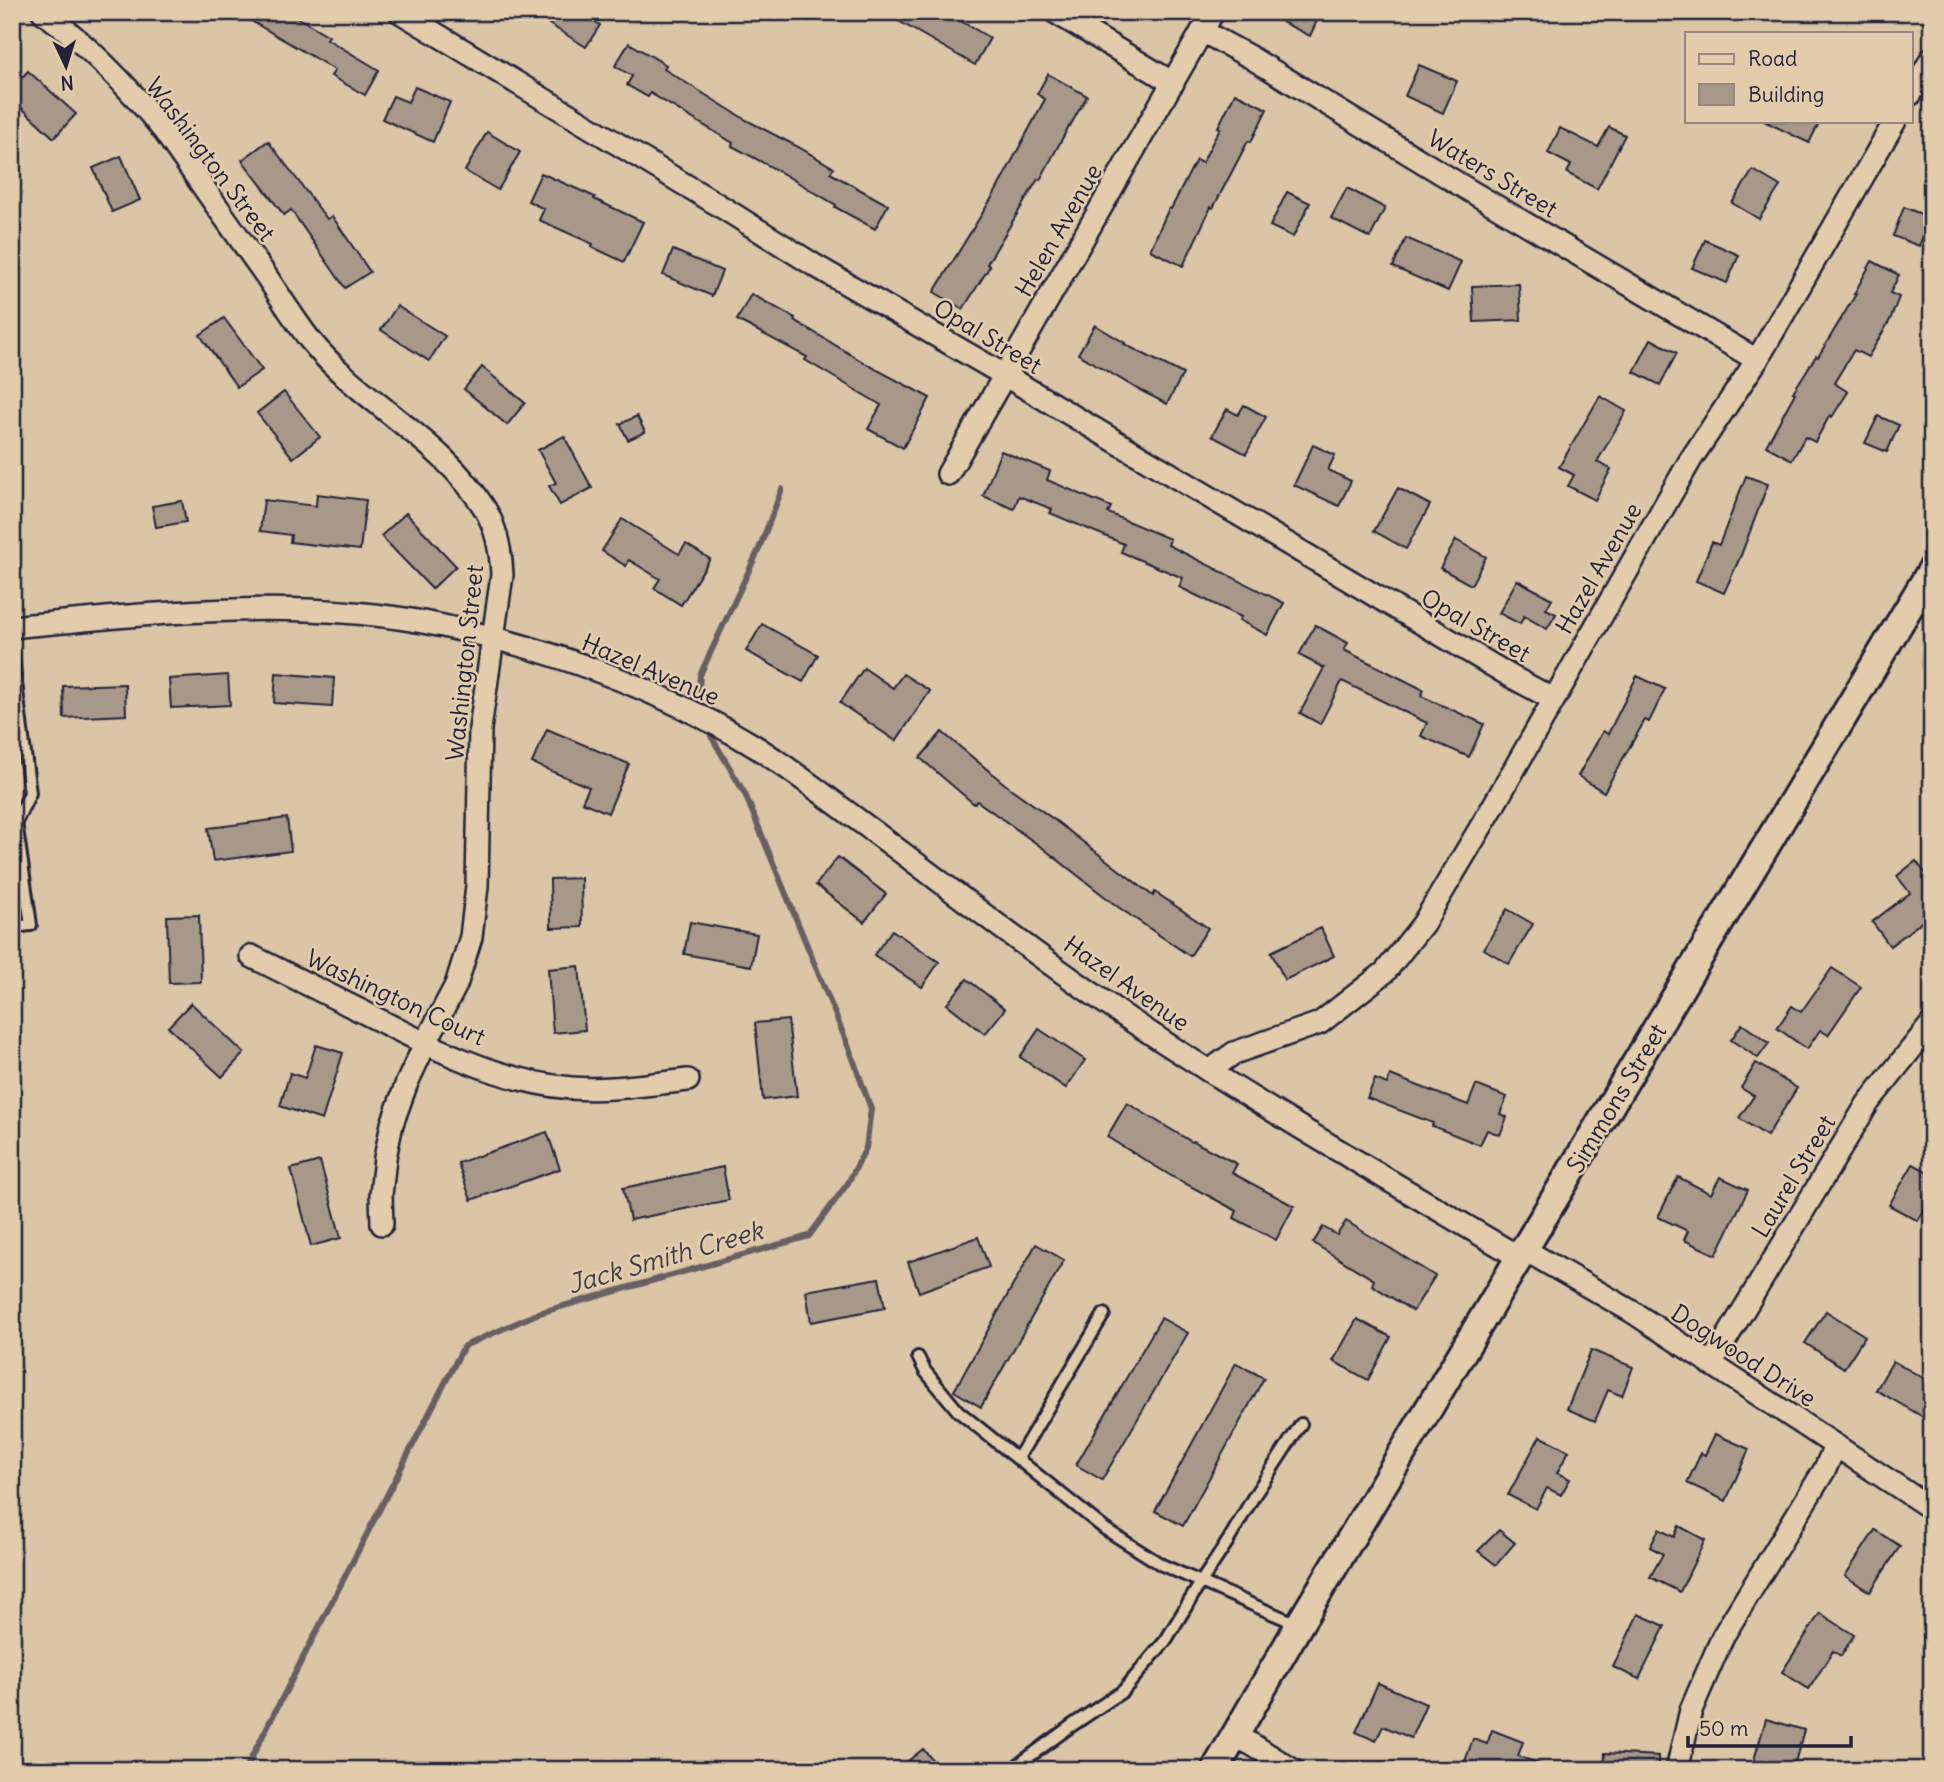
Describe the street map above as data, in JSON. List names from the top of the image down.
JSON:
{
  "streets": {
    "street": [
      "Washington Street",
      "Waters Street",
      "Helen Avenue",
      "Opal Street",
      "Hazel Avenue",
      "Washington Court",
      "Simmons Street",
      "Laurel Street",
      "Dogwood Drive"
    ]
  },
  "crossings": [
    ["Washington Street", "Hazel Avenue"],
    ["Washington Street", "Washington Court"],
    ["Waters Street", "Helen Avenue"],
    ["Waters Street", "Hazel Avenue"],
    ["Helen Avenue", "Opal Street"],
    ["Opal Street", "Hazel Avenue"],
    ["Hazel Avenue", "Simmons Street"],
    ["Hazel Avenue", "Dogwood Drive"],
    ["Simmons Street", "Dogwood Drive"],
    ["Laurel Street", "Dogwood Drive"]
  ],
  "water": ["Jack Smith Creek"],
  "legend": ["Road", "Building"],
  "scale_bar": "50 m",
  "north": "bottom"
}
